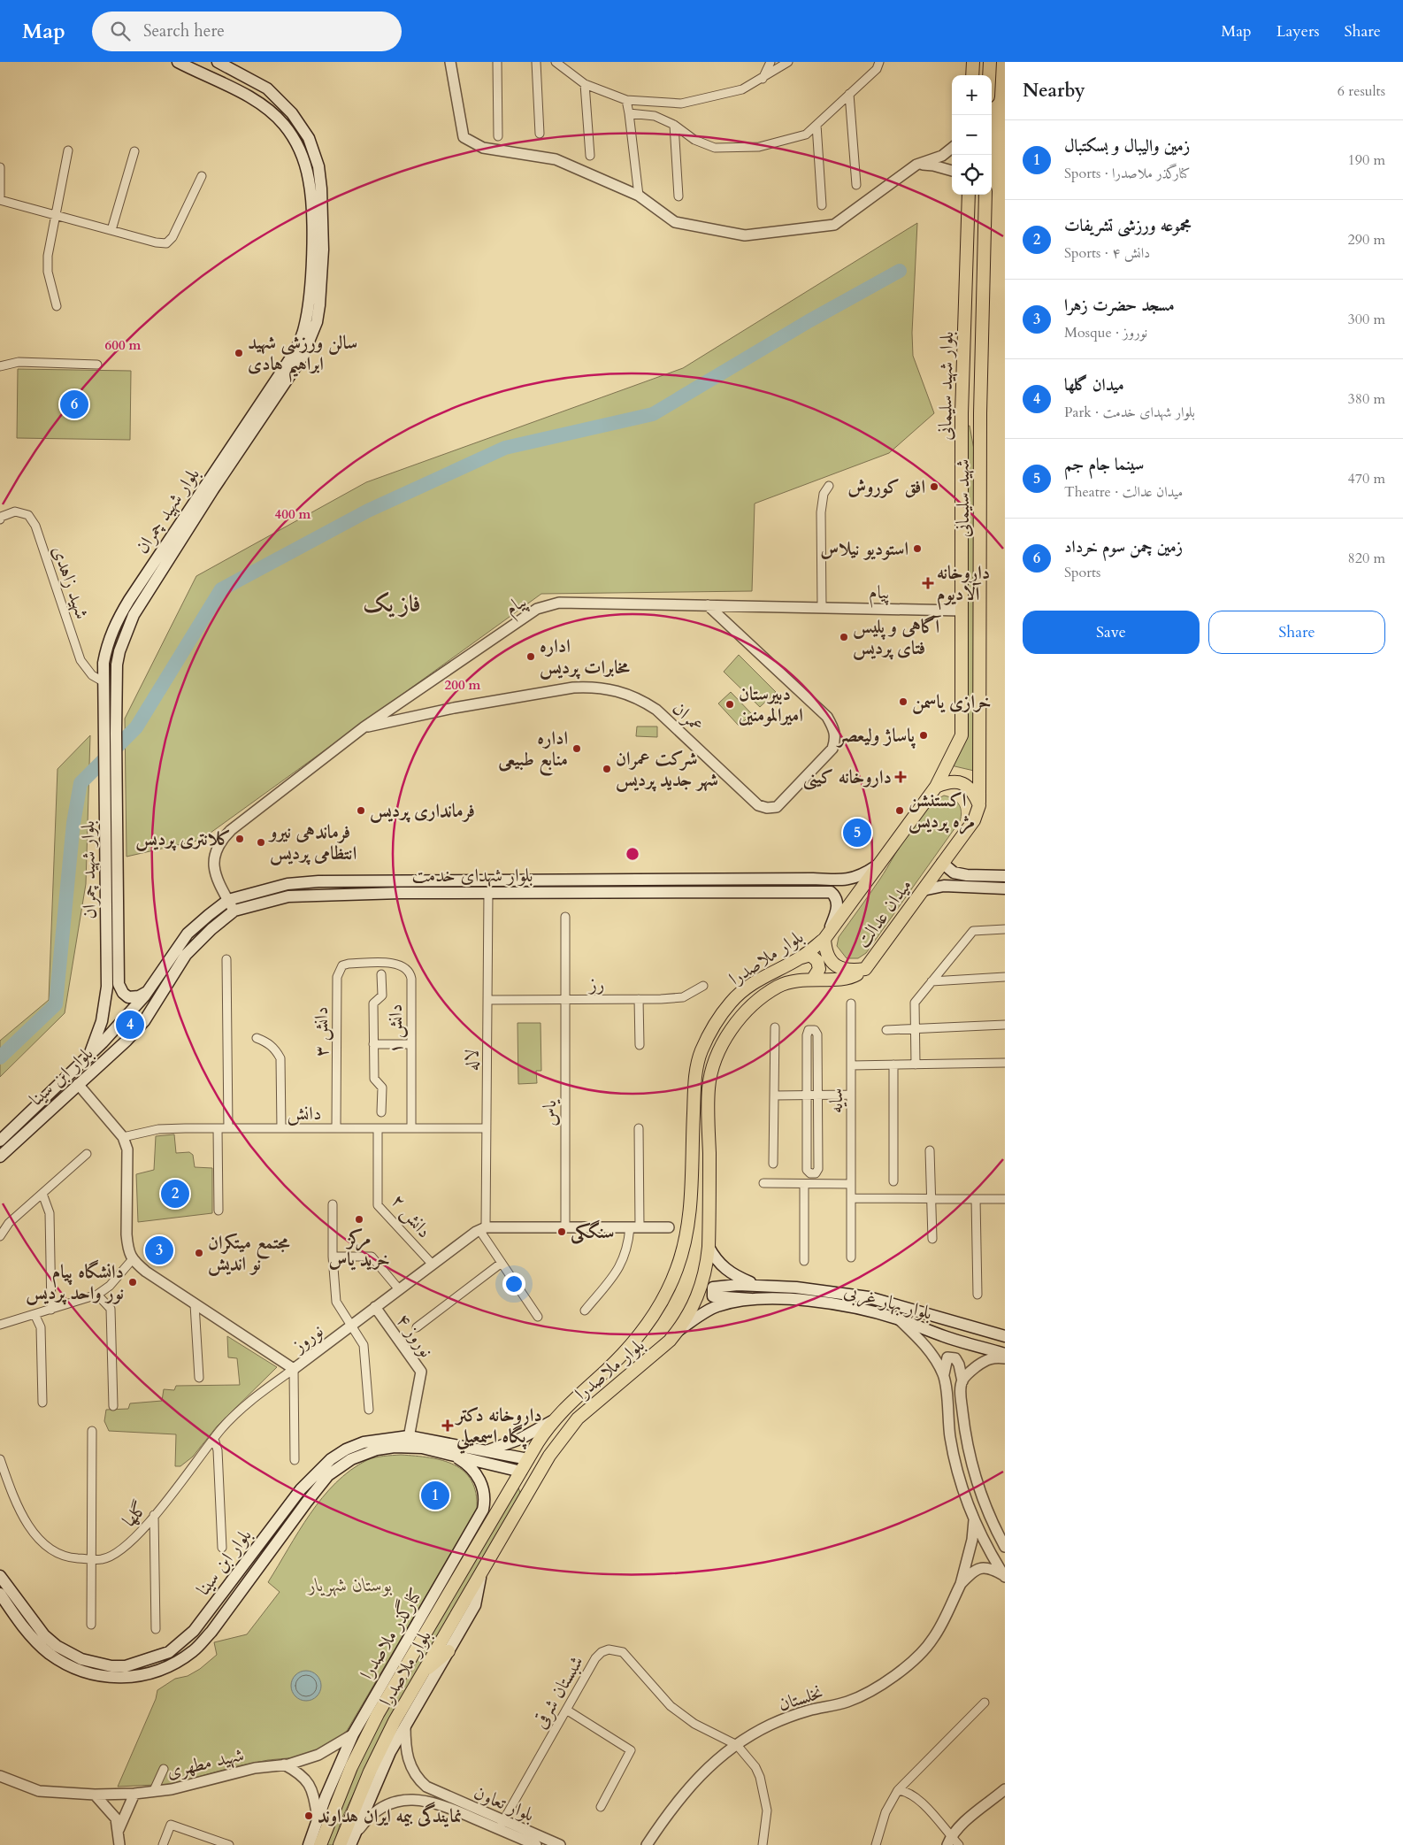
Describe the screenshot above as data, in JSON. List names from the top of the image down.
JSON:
{
  "streets": {
    "main road": [
      "بلوار شهید سلیمانی",
      "شهید سلیمانی",
      "بلوار شهید چمران",
      "بلوار شهدای خدمت",
      "میدان عدالت",
      "بلوار ملاصدرا",
      "بلوار ابن سینا",
      "بلوار بهار غربی",
      "کنارگذر ملاصدرا"
    ],
    "street": [
      "شهید زاهدی",
      "پیام",
      "عمران",
      "رز",
      "دانش ۱",
      "دانش ۳",
      "لاله",
      "سایه",
      "دانش",
      "یاس",
      "دانش ۲",
      "نوروز ۴",
      "نوروز",
      "گلها",
      "شبستان شرقی",
      "نخلستان",
      "شهید مطهری",
      "بلوار تعاون"
    ]
  },
  "crossings": [
    ["بلوار شهید سلیمانی", "پیام"],
    ["بلوار شهید سلیمانی", "میدان عدالت"],
    ["شهید سلیمانی", "میدان عدالت"],
    ["بلوار شهید چمران", "شهید زاهدی"],
    ["بلوار شهید چمران", "بلوار شهدای خدمت"],
    ["بلوار شهید چمران", "بلوار ابن سینا"],
    ["پیام", "عمران"],
    ["پیام", "بلوار شهدای خدمت"],
    ["بلوار شهدای خدمت", "میدان عدالت"],
    ["بلوار شهدای خدمت", "بلوار ملاصدرا"],
    ["بلوار شهدای خدمت", "لاله"],
    ["بلوار شهدای خدمت", "بلوار ابن سینا"],
    ["میدان عدالت", "بلوار ملاصدرا"],
    ["بلوار ملاصدرا", "بلوار ابن سینا"],
    ["بلوار ملاصدرا", "کنارگذر ملاصدرا"],
    ["رز", "لاله"],
    ["رز", "یاس"],
    ["دانش ۱", "دانش ۳"],
    ["دانش ۱", "دانش"],
    ["دانش ۳", "دانش"],
    ["لاله", "دانش"],
    ["لاله", "نوروز"],
    ["بلوار ابن سینا", "نوروز ۴"],
    ["دانش", "دانش ۲"],
    ["دانش ۲", "نوروز"],
    ["نوروز ۴", "نوروز"],
    ["نوروز", "گلها"],
    ["کنارگذر ملاصدرا", "شهید مطهری"],
    ["شبستان شرقی", "نخلستان"],
    ["شبستان شرقی", "بلوار تعاون"]
  ],
  "districts": ["فاز یک"],
  "parks": ["بوستان شهریار"],
  "places": {
    "other": [
      "سالن ورزشی شهید ابراهیم هادی",
      "افق کوروش",
      "استودیو نیلاس",
      "آگاهی و پلیس فتای پردیس",
      "اداره مخابرات پردیس",
      "خرازی یاسمن",
      "دبیرستان امیرالمومنین",
      "پاساژ ولیعصر",
      "اداره منابع طبیعی",
      "شرکت عمران شهر جدید پردیس",
      "فرمانداری پردیس",
      "اکستنشن مژه پردیس",
      "کلانتری پردیس",
      "فرماندهی نیرو انتظامی پردیس",
      "مرکز خرید یاس",
      "سنگکی",
      "مجتمع میتکران نو اندیش",
      "دانشگاه پیام نور واحد پردیس",
      "نمایندگی بیمه ایران هداوند"
    ],
    "health": ["داروخانه آلادیوم", "داروخانه کینی", "داروخانه دكتر پگاه اسمعيلي"]
  },
  "page": {
    "header": "Map",
    "search": "Search here",
    "nav": ["Map", "Layers", "Share"],
    "heading": ["Nearby", "6 results"],
    "map_buttons": ["+", "−"],
    "list": [
      {
        "mark": "1",
        "name": "زمین والیبال و بسکتبال",
        "note": "Sports · کنارگذر ملاصدرا",
        "value": "190 m"
      },
      {
        "mark": "2",
        "name": "مجموعه ورزشی تشریفات",
        "note": "Sports · دانش ۴",
        "value": "290 m"
      },
      {
        "mark": "3",
        "name": "مسجد حضرت زهرا",
        "note": "Mosque · نوروز",
        "value": "300 m"
      },
      {
        "mark": "4",
        "name": "میدان گلها",
        "note": "Park · بلوار شهدای خدمت",
        "value": "380 m"
      },
      {
        "mark": "5",
        "name": "سینما جام جم",
        "note": "Theatre · میدان عدالت",
        "value": "470 m"
      },
      {
        "mark": "6",
        "name": "زمین چمن سوم خرداد",
        "note": "Sports",
        "value": "820 m"
      }
    ],
    "pins": [
      "6",
      "5",
      "4",
      "2",
      "3",
      "1"
    ],
    "buttons": ["Save", "Share"]
  },
  "rings": ["600 m", "400 m", "200 m"]
}
